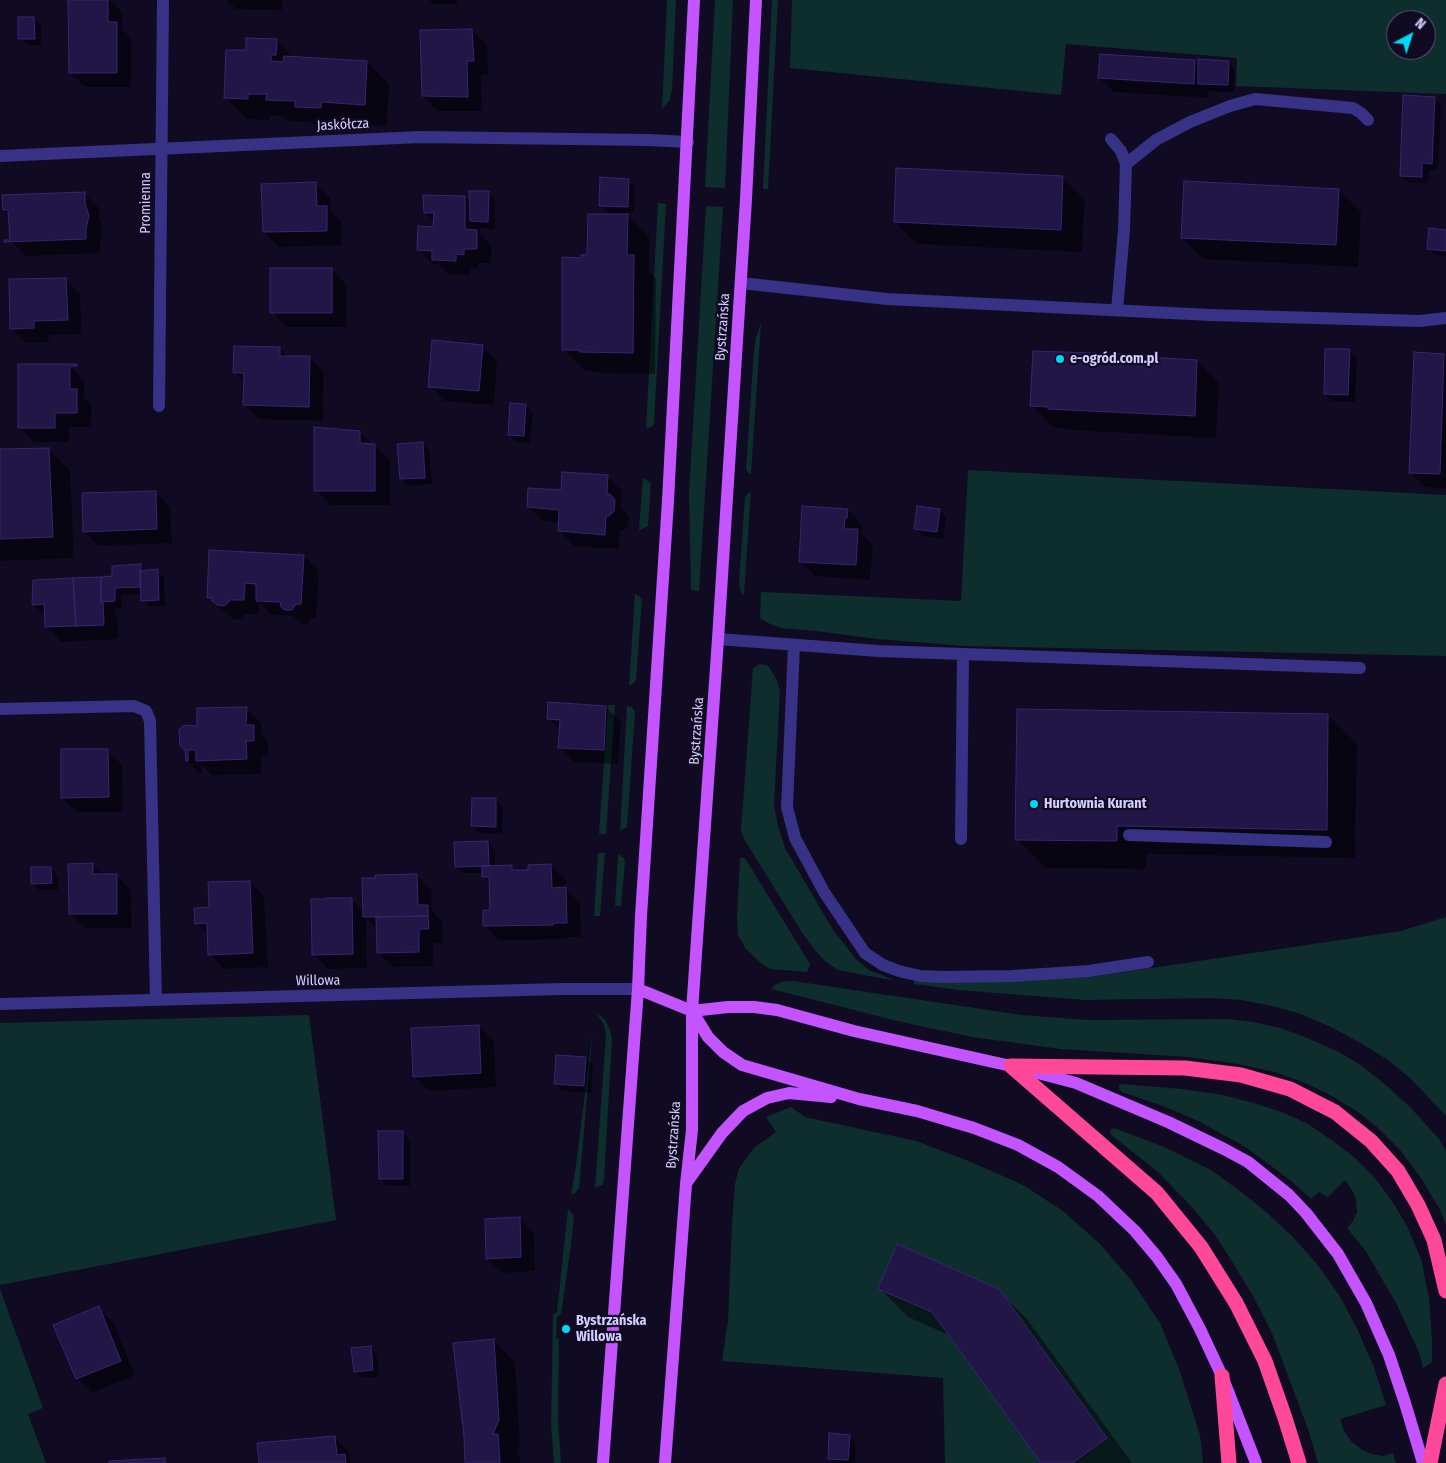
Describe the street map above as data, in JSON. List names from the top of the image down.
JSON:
{
  "streets": {
    "main road": ["Bystrzańska"],
    "street": ["Jaskółcza", "Promienna", "Willowa"]
  },
  "crossings": [
    ["Jaskółcza", "Promienna"]
  ],
  "places": ["e-ogród.com.pl", "Hurtownia Kurant", "Bystrzańska Willowa"],
  "north": "top right"
}
